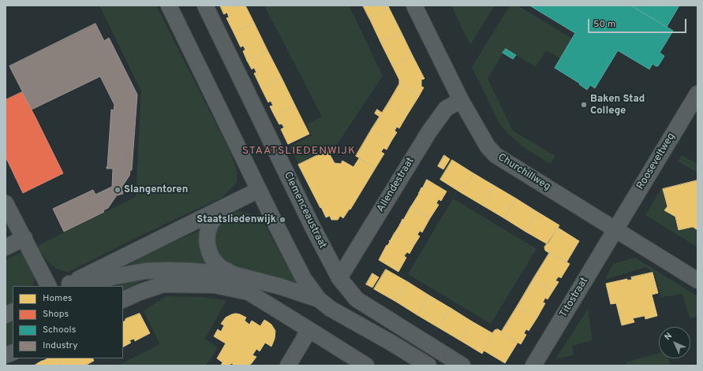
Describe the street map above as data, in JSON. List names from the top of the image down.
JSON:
{
  "streets": {
    "street": [
      "Rooseveltweg",
      "Churchillweg",
      "Allendestraat",
      "Clemenceaustraat",
      "Titostraat"
    ]
  },
  "crossings": [
    ["Rooseveltweg", "Churchillweg"],
    ["Rooseveltweg", "Titostraat"],
    ["Churchillweg", "Allendestraat"],
    ["Churchillweg", "Titostraat"],
    ["Allendestraat", "Clemenceaustraat"]
  ],
  "districts": ["STAATSLIEDENWIJK"],
  "places": ["Baken Stad College", "Slangentoren", "Staatsliedenwijk"],
  "legend": [
    "Homes",
    "Shops",
    "Schools",
    "Industry"
  ],
  "scale_bar": "50 m",
  "north": "top left"
}
